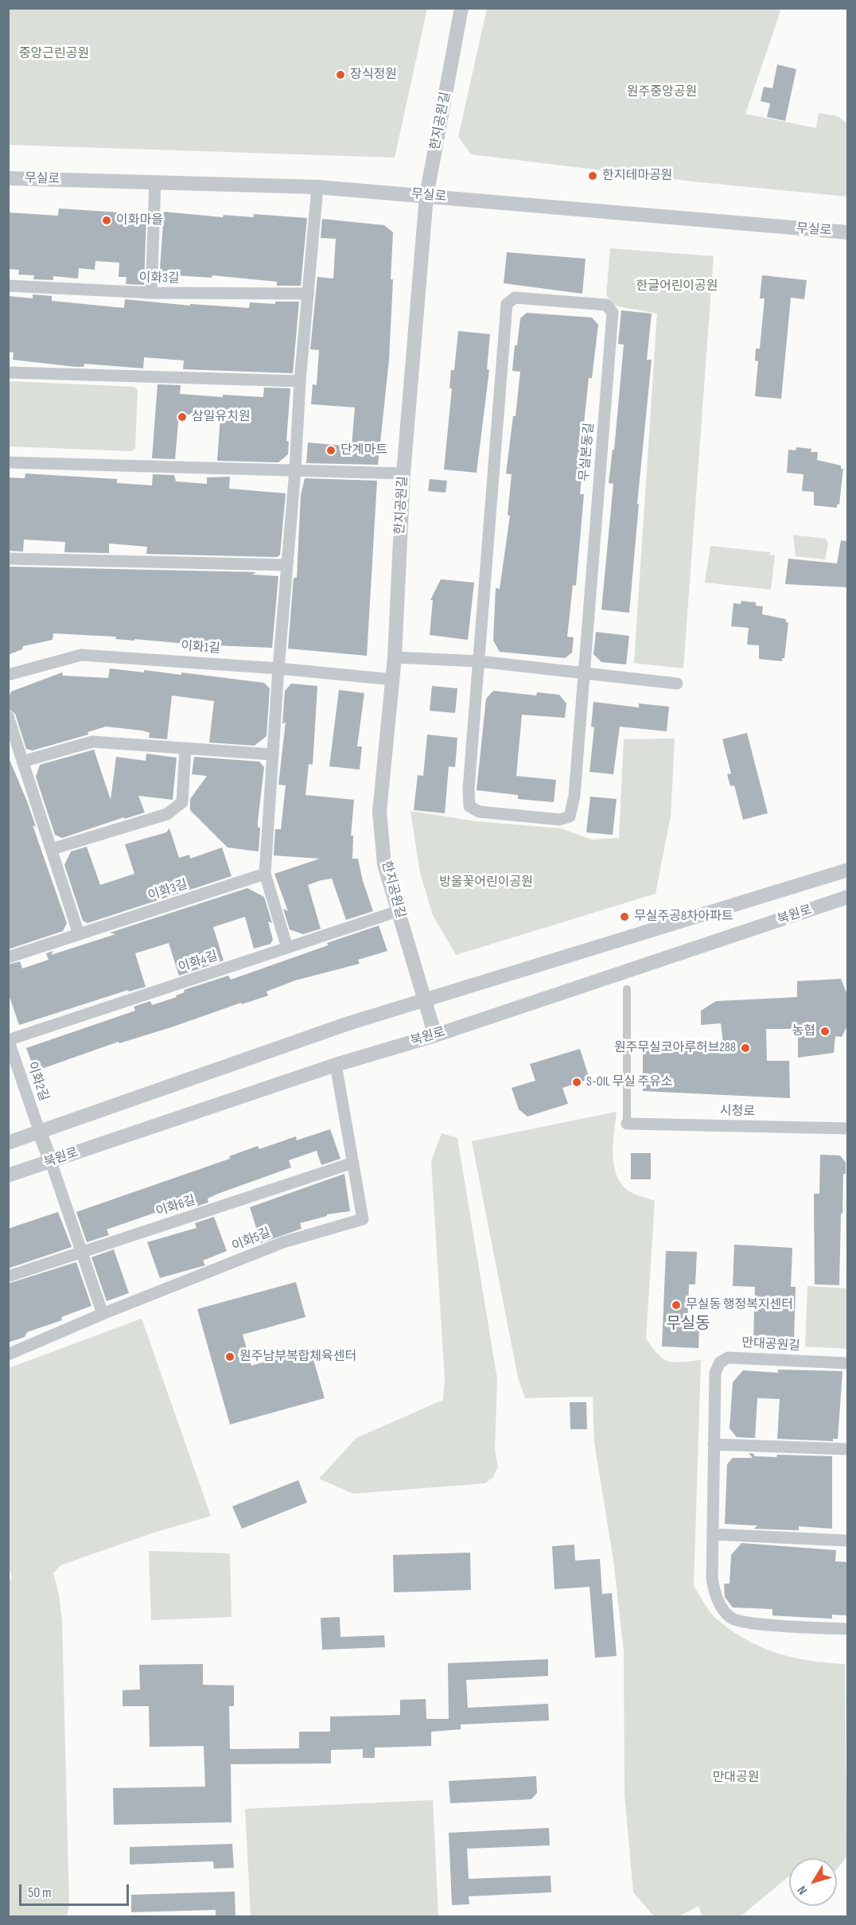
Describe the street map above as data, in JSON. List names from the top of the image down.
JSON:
{
  "streets": {
    "street": [
      "한지공원길",
      "무실로",
      "이화3길",
      "무실본동길",
      "이화1길",
      "북원로",
      "이화4길",
      "이화2길",
      "시청로",
      "이화6길",
      "이화5길",
      "만대공원길"
    ]
  },
  "crossings": [
    ["한지공원길", "무실로"],
    ["한지공원길", "이화1길"],
    ["한지공원길", "북원로"],
    ["한지공원길", "이화4길"],
    ["북원로", "이화2길"],
    ["북원로", "이화5길"],
    ["이화4길", "이화2길"],
    ["이화6길", "이화5길"]
  ],
  "districts": ["무실동"],
  "parks": [
    "중앙근린공원",
    "원주중앙공원",
    "한글어린이공원",
    "방울꽃어린이공원",
    "만대공원"
  ],
  "places": [
    "장식정원",
    "한지테마공원",
    "이화마을",
    "삼일유치원",
    "단계마트",
    "무실주공8차아파트",
    "농협",
    "원주무실코아루허브288",
    "S-OIL 무실 주유소",
    "무실동 행정복지센터",
    "원주남부복합체육센터"
  ],
  "scale_bar": "50 m",
  "north": "bottom left"
}
